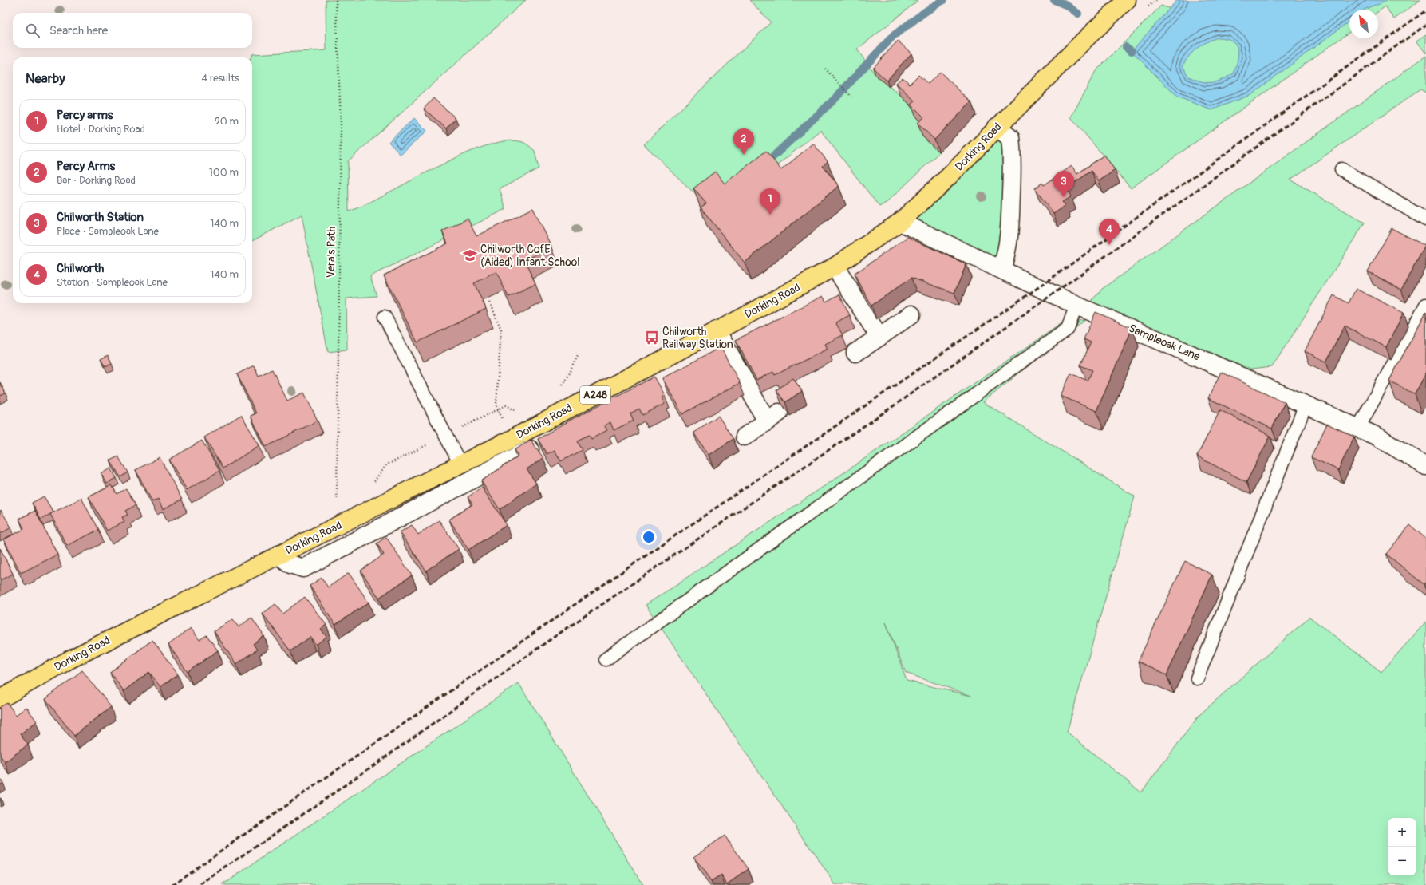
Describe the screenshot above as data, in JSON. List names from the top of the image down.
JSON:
{
  "streets": {
    "main road": ["Dorking Road", "A248"],
    "street": ["Sampleoak Lane"],
    "path": ["Vera's Path"]
  },
  "crossings": [
    ["Dorking Road", "Sampleoak Lane"]
  ],
  "places": {
    "school or university": ["Chilworth CofE (Aided) Infant School"],
    "bus stop": ["Chilworth Railway Station"]
  },
  "north": "top left",
  "page": {
    "search": "Search here",
    "heading": ["Nearby", "4 results"],
    "list": [
      {
        "mark": "1",
        "name": "Percy arms",
        "note": "Hotel · Dorking Road",
        "value": "90 m"
      },
      {
        "mark": "2",
        "name": "Percy Arms",
        "note": "Bar · Dorking Road",
        "value": "100 m"
      },
      {
        "mark": "3",
        "name": "Chilworth Station",
        "note": "Place · Sampleoak Lane",
        "value": "140 m"
      },
      {
        "mark": "4",
        "name": "Chilworth",
        "note": "Station · Sampleoak Lane",
        "value": "140 m"
      }
    ],
    "pins": [
      "2",
      "3",
      "1",
      "4"
    ],
    "map_buttons": ["+", "−"]
  }
}
